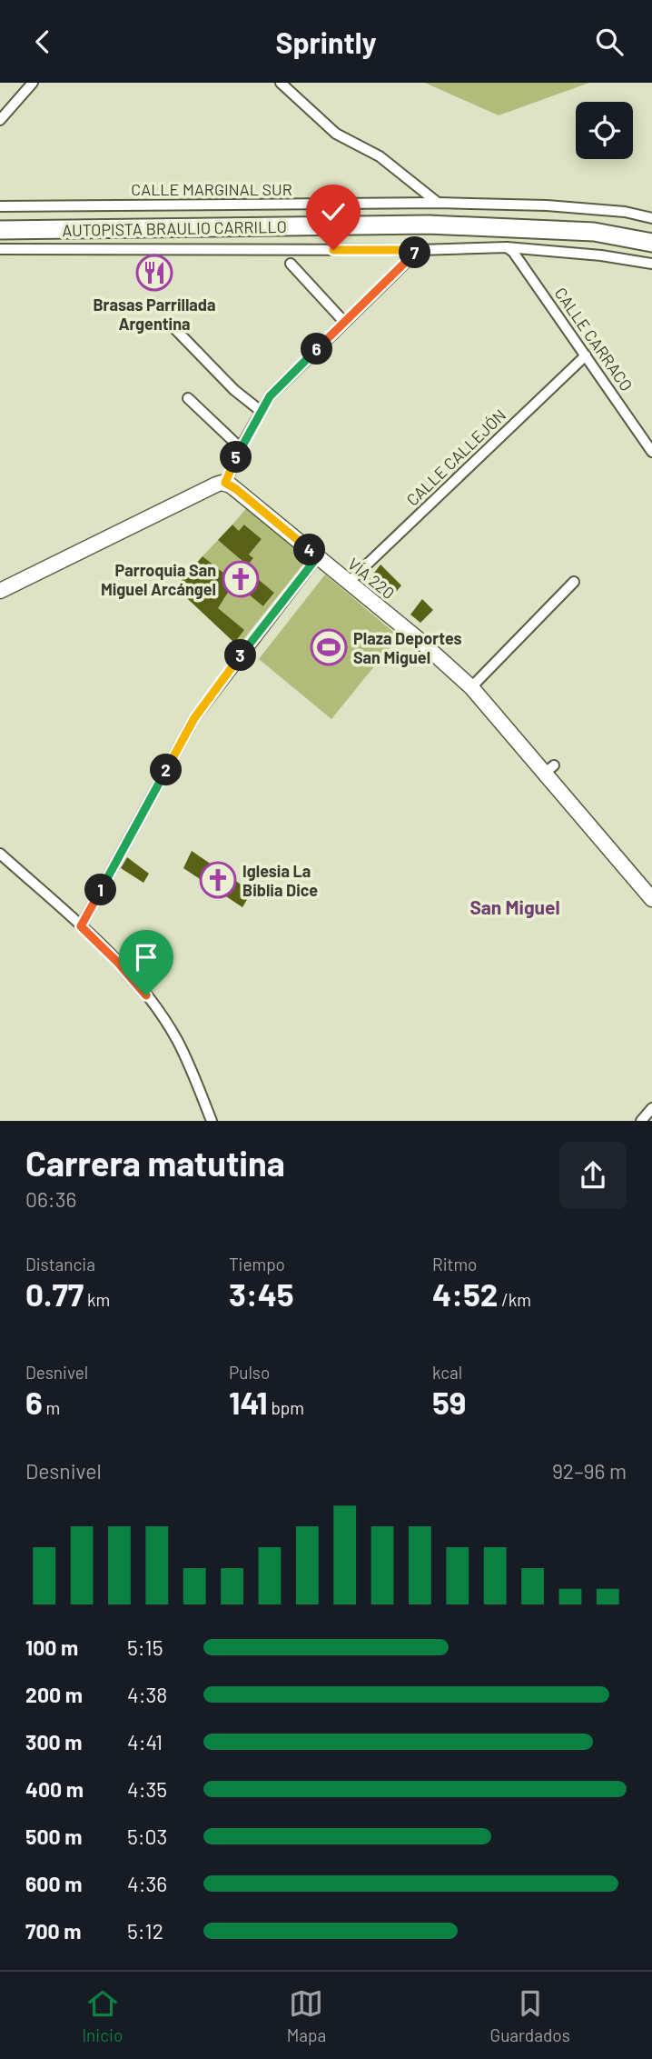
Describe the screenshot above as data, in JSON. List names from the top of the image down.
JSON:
{
  "streets": {
    "highway": ["AUTOPISTA BRAULIO CARRILLO"],
    "main road": ["VÍA 220"],
    "street": ["CALLE MARGINAL SUR", "CALLE CARRACO", "CALLE CALLEJÓN"]
  },
  "crossings": [
    ["CALLE CARRACO", "CALLE CALLEJÓN"],
    ["CALLE CALLEJÓN", "VÍA 220"]
  ],
  "districts": ["San Miguel"],
  "places": {
    "restaurant": ["Brasas Parrillada Argentina"],
    "church": ["Parroquia San Miguel Arcángel", "Iglesia La Biblia Dice"],
    "sports": ["Plaza Deportes San Miguel"]
  },
  "page": {
    "header": "Sprintly",
    "pins": [
      "7",
      "6",
      "5",
      "4",
      "3",
      "2",
      "1"
    ],
    "heading": ["Carrera matutina", "06:36"],
    "stats": [
      ["Distancia", "0.77 km"],
      ["Tiempo", "3:45"],
      ["Ritmo", "4:52 /km"],
      ["Desnivel", "6 m"],
      ["Pulso", "141 bpm"],
      ["kcal", "59"]
    ],
    "chart": ["Desnivel", "92–96 m"],
    "list": [
      {
        "name": "100 m",
        "note": "5:15"
      },
      {
        "name": "200 m",
        "note": "4:38"
      },
      {
        "name": "300 m",
        "note": "4:41"
      },
      {
        "name": "400 m",
        "note": "4:35"
      },
      {
        "name": "500 m",
        "note": "5:03"
      },
      {
        "name": "600 m",
        "note": "4:36"
      },
      {
        "name": "700 m",
        "note": "5:12"
      }
    ],
    "tabs": ["Inicio", "Mapa", "Guardados"]
  }
}
